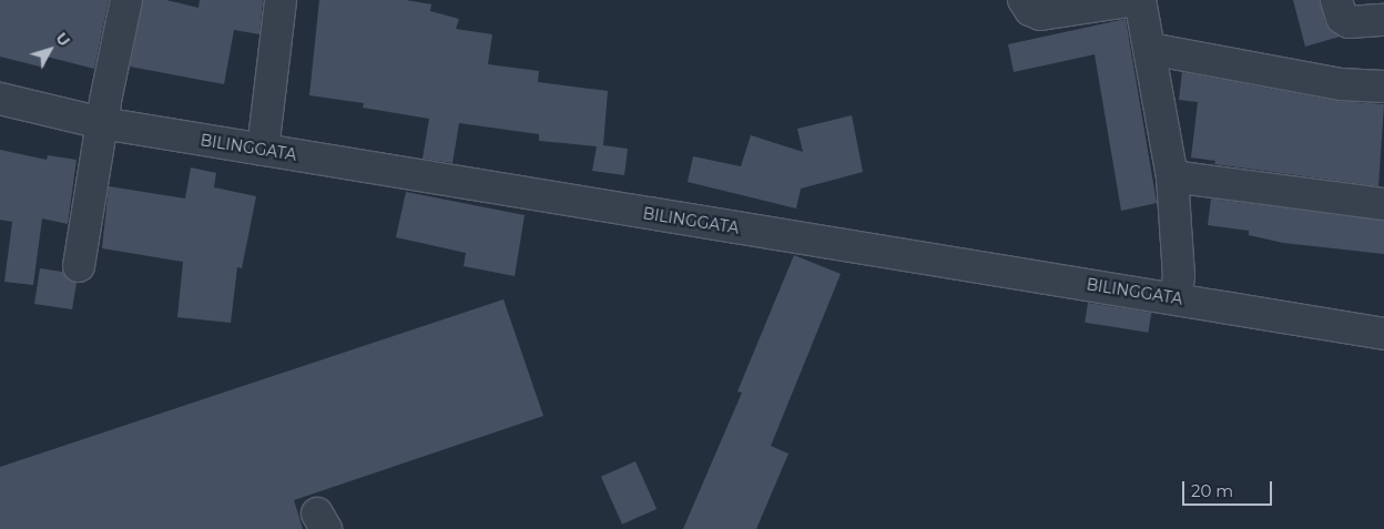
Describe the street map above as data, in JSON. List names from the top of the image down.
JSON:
{
  "streets": {
    "street": ["BILINGGATA"]
  },
  "scale_bar": "20 m",
  "north": "top right"
}
